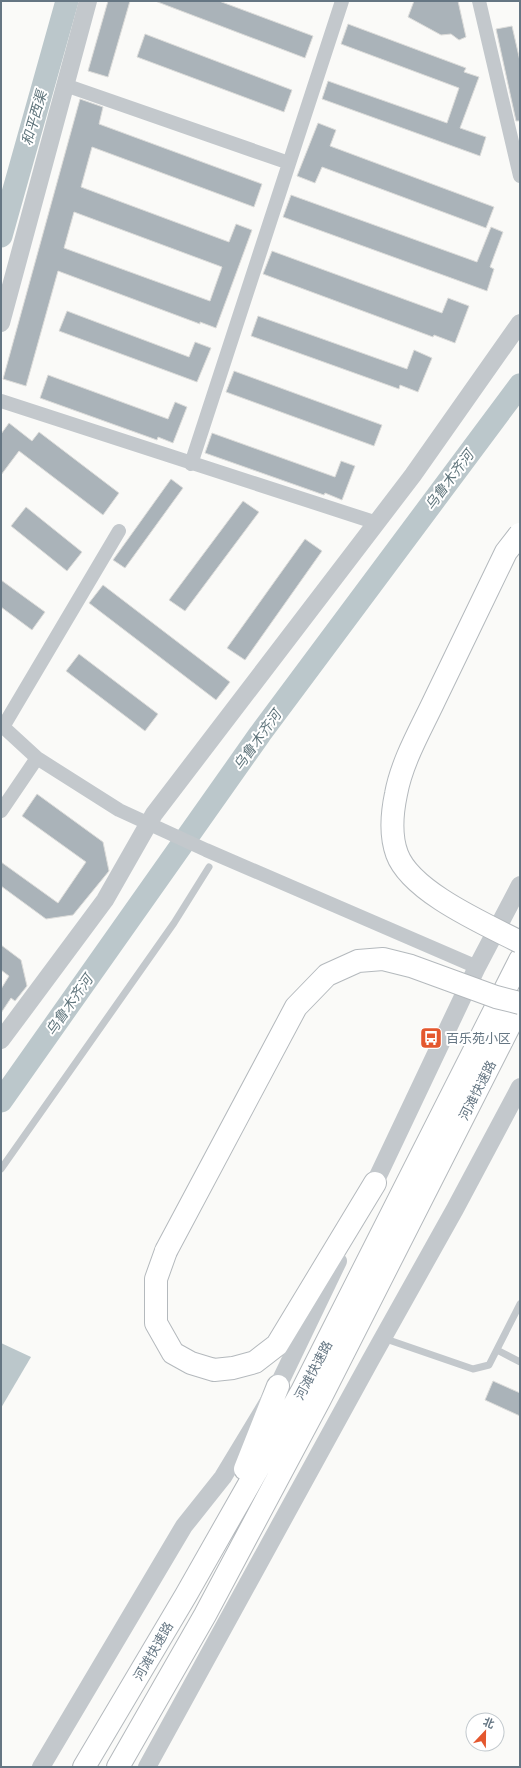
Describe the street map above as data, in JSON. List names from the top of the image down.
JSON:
{
  "streets": {
    "highway": ["河滩快速路"]
  },
  "water": ["和平西渠", "乌鲁木齐河"],
  "places": {
    "bus stop": ["百乐苑小区"]
  },
  "north": "top"
}
